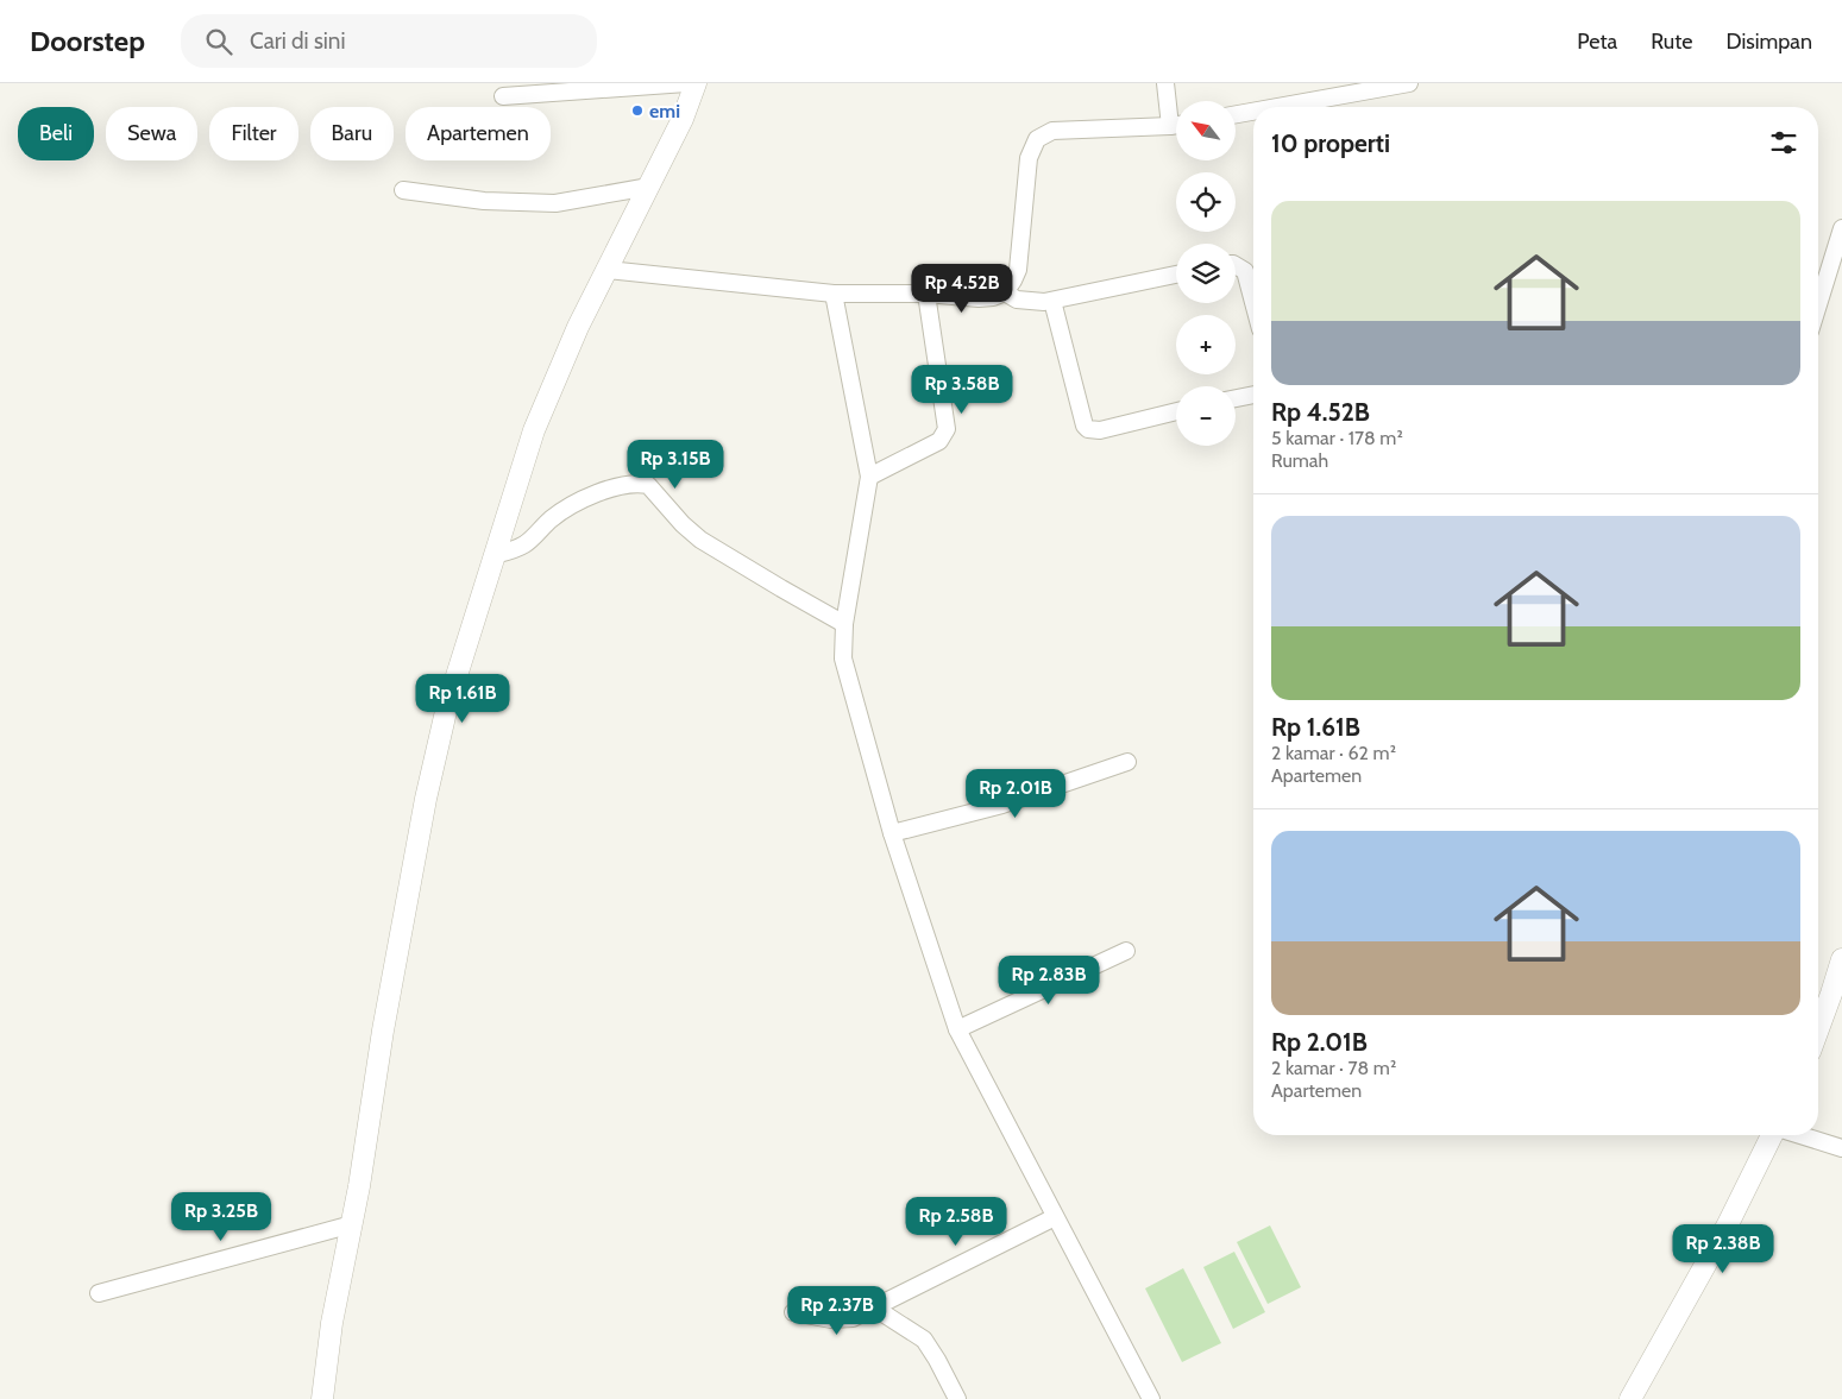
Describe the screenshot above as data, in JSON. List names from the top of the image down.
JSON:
{
  "places": ["emi"],
  "north": "top left",
  "page": {
    "header": "Doorstep",
    "search": "Cari di sini",
    "nav": ["Peta", "Rute", "Disimpan"],
    "map_buttons": ["+", "−"],
    "chip": [
      "Beli",
      "Sewa",
      "Filter",
      "Baru",
      "Apartemen"
    ],
    "heading": "10 properti",
    "list": [
      {
        "name": "Rp 4.52B",
        "note": "5 kamar · 178 m² · Rumah"
      },
      {
        "name": "Rp 1.61B",
        "note": "2 kamar · 62 m² · Apartemen"
      },
      {
        "name": "Rp 2.01B",
        "note": "2 kamar · 78 m² · Apartemen"
      }
    ],
    "price": [
      "Rp 4.52B",
      "Rp 3.58B",
      "Rp 3.15B",
      "Rp 1.61B",
      "Rp 2.01B",
      "Rp 2.83B",
      "Rp 3.25B",
      "Rp 2.58B",
      "Rp 2.38B",
      "Rp 2.37B"
    ]
  }
}
